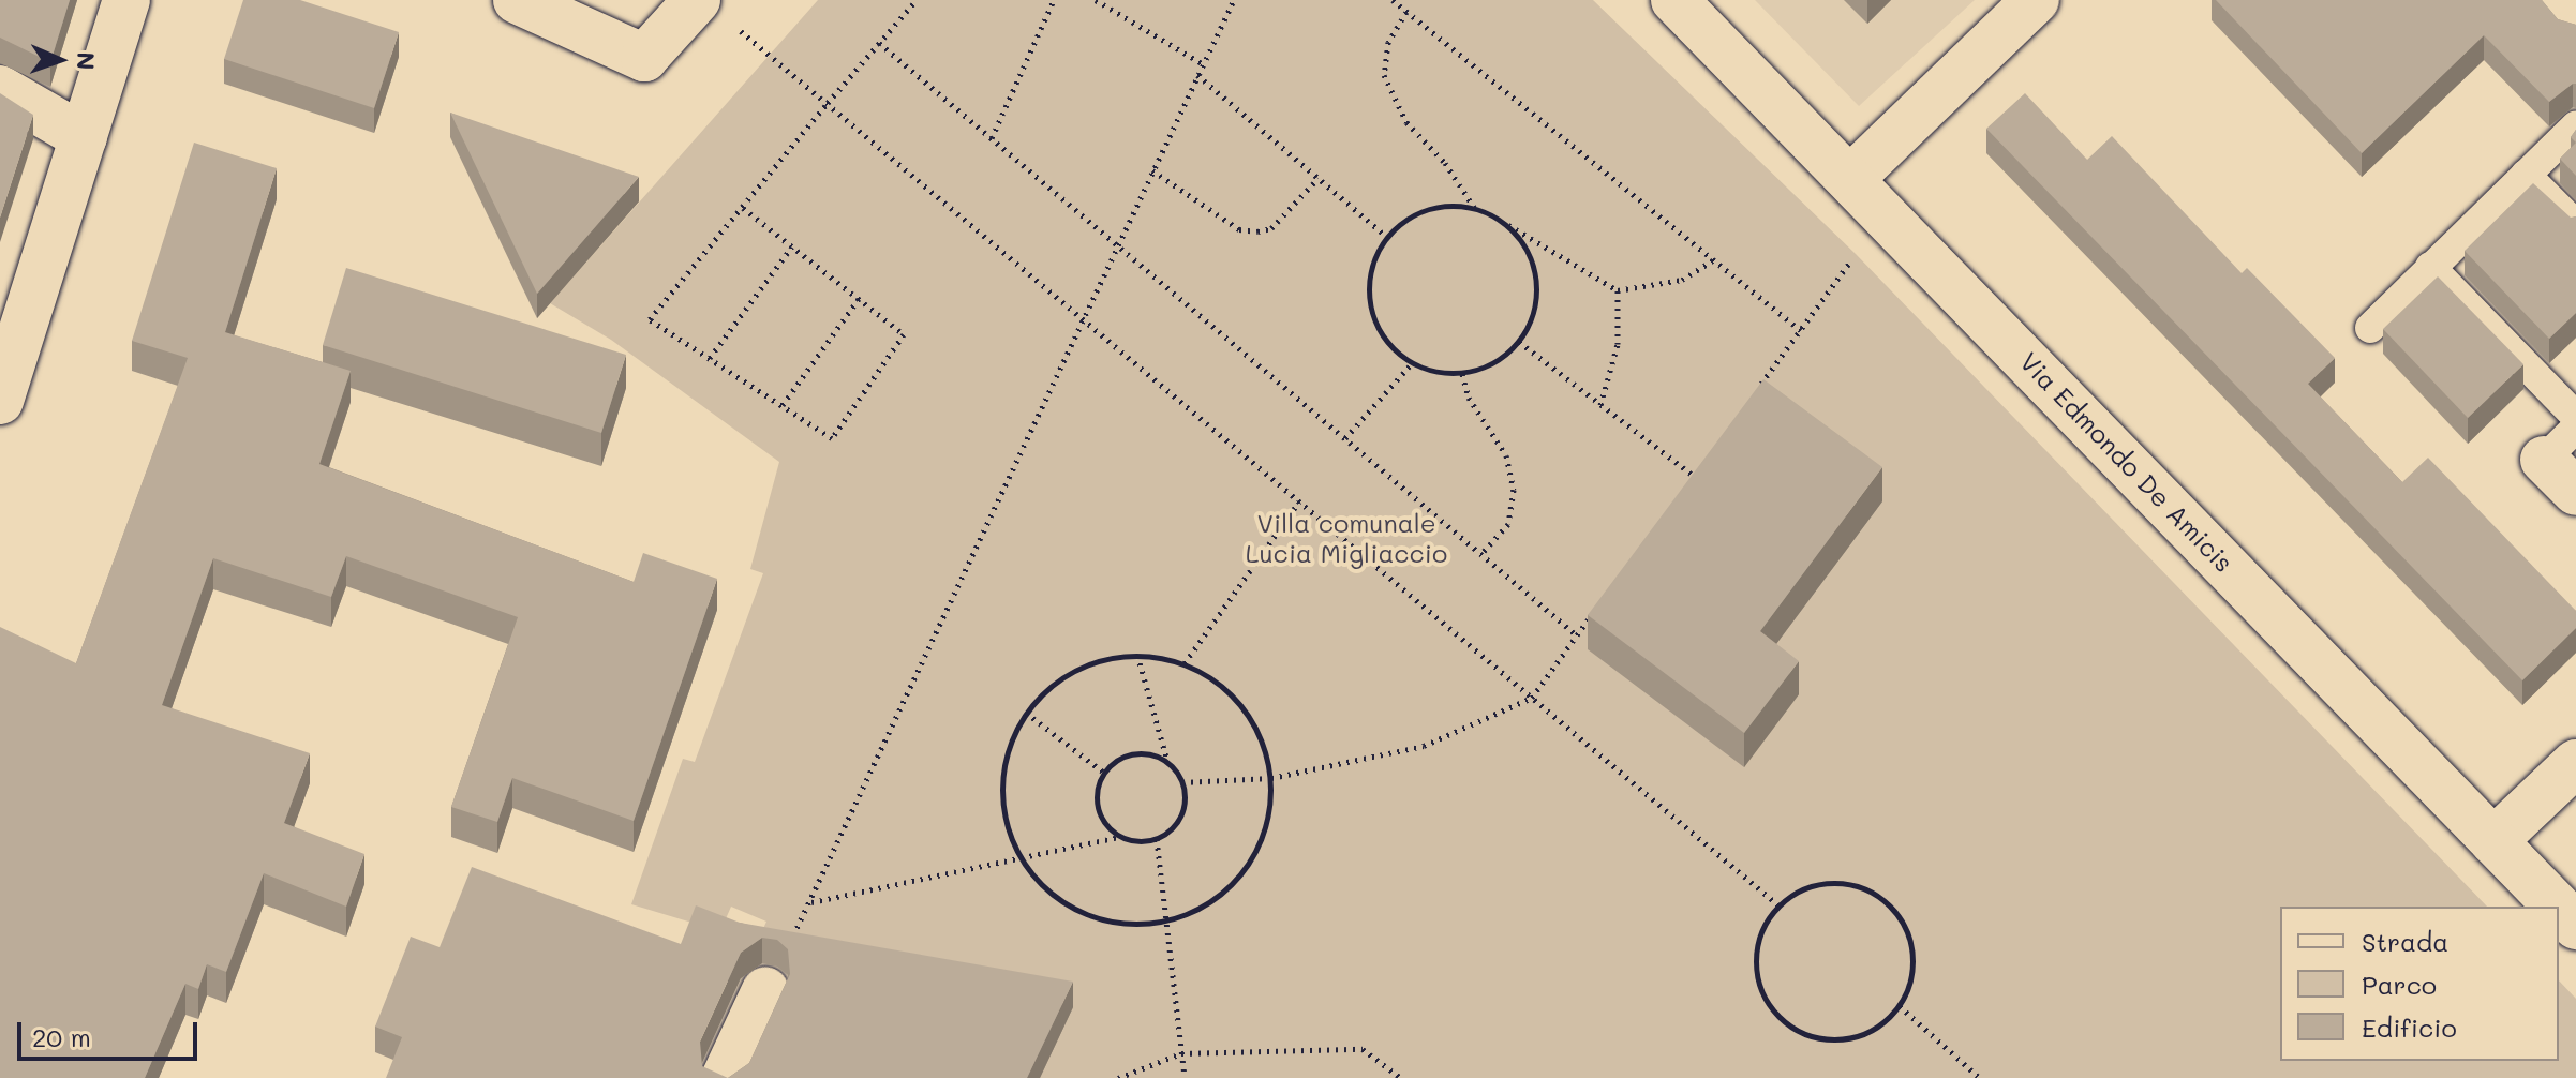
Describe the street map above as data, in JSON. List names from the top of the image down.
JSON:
{
  "streets": {
    "street": ["Via Edmondo De Amicis"]
  },
  "parks": ["Villa comunale Lucia Migliaccio"],
  "legend": ["Strada", "Parco", "Edificio"],
  "scale_bar": "20 m",
  "north": "right"
}
